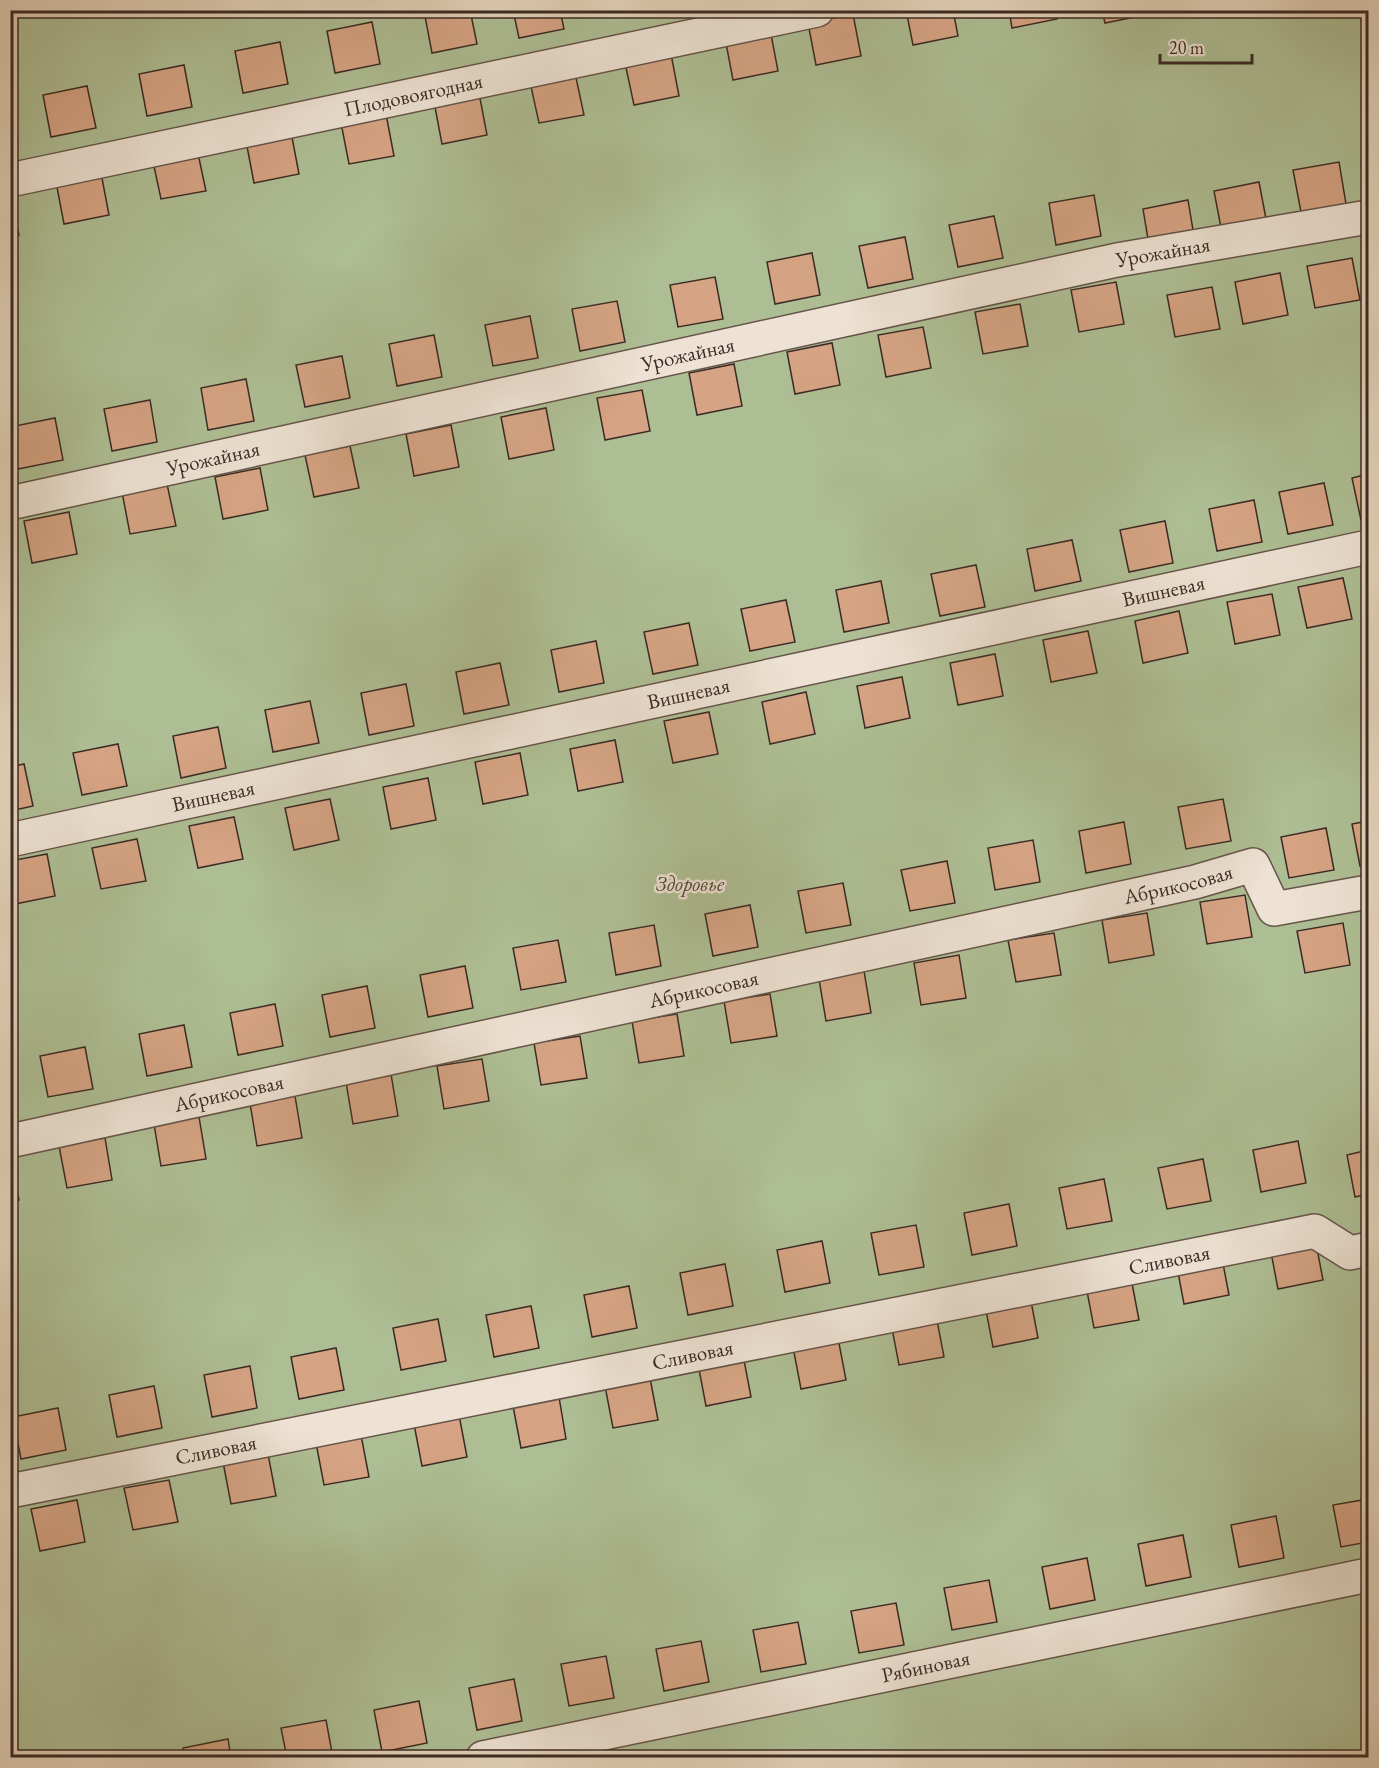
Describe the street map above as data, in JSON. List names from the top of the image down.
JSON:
{
  "streets": {
    "street": [
      "Плодовоягодная",
      "Урожайная",
      "Вишневая",
      "Абрикосовая",
      "Сливовая",
      "Рябиновая"
    ]
  },
  "parks": ["Здоровье"],
  "scale_bar": "20 m"
}
